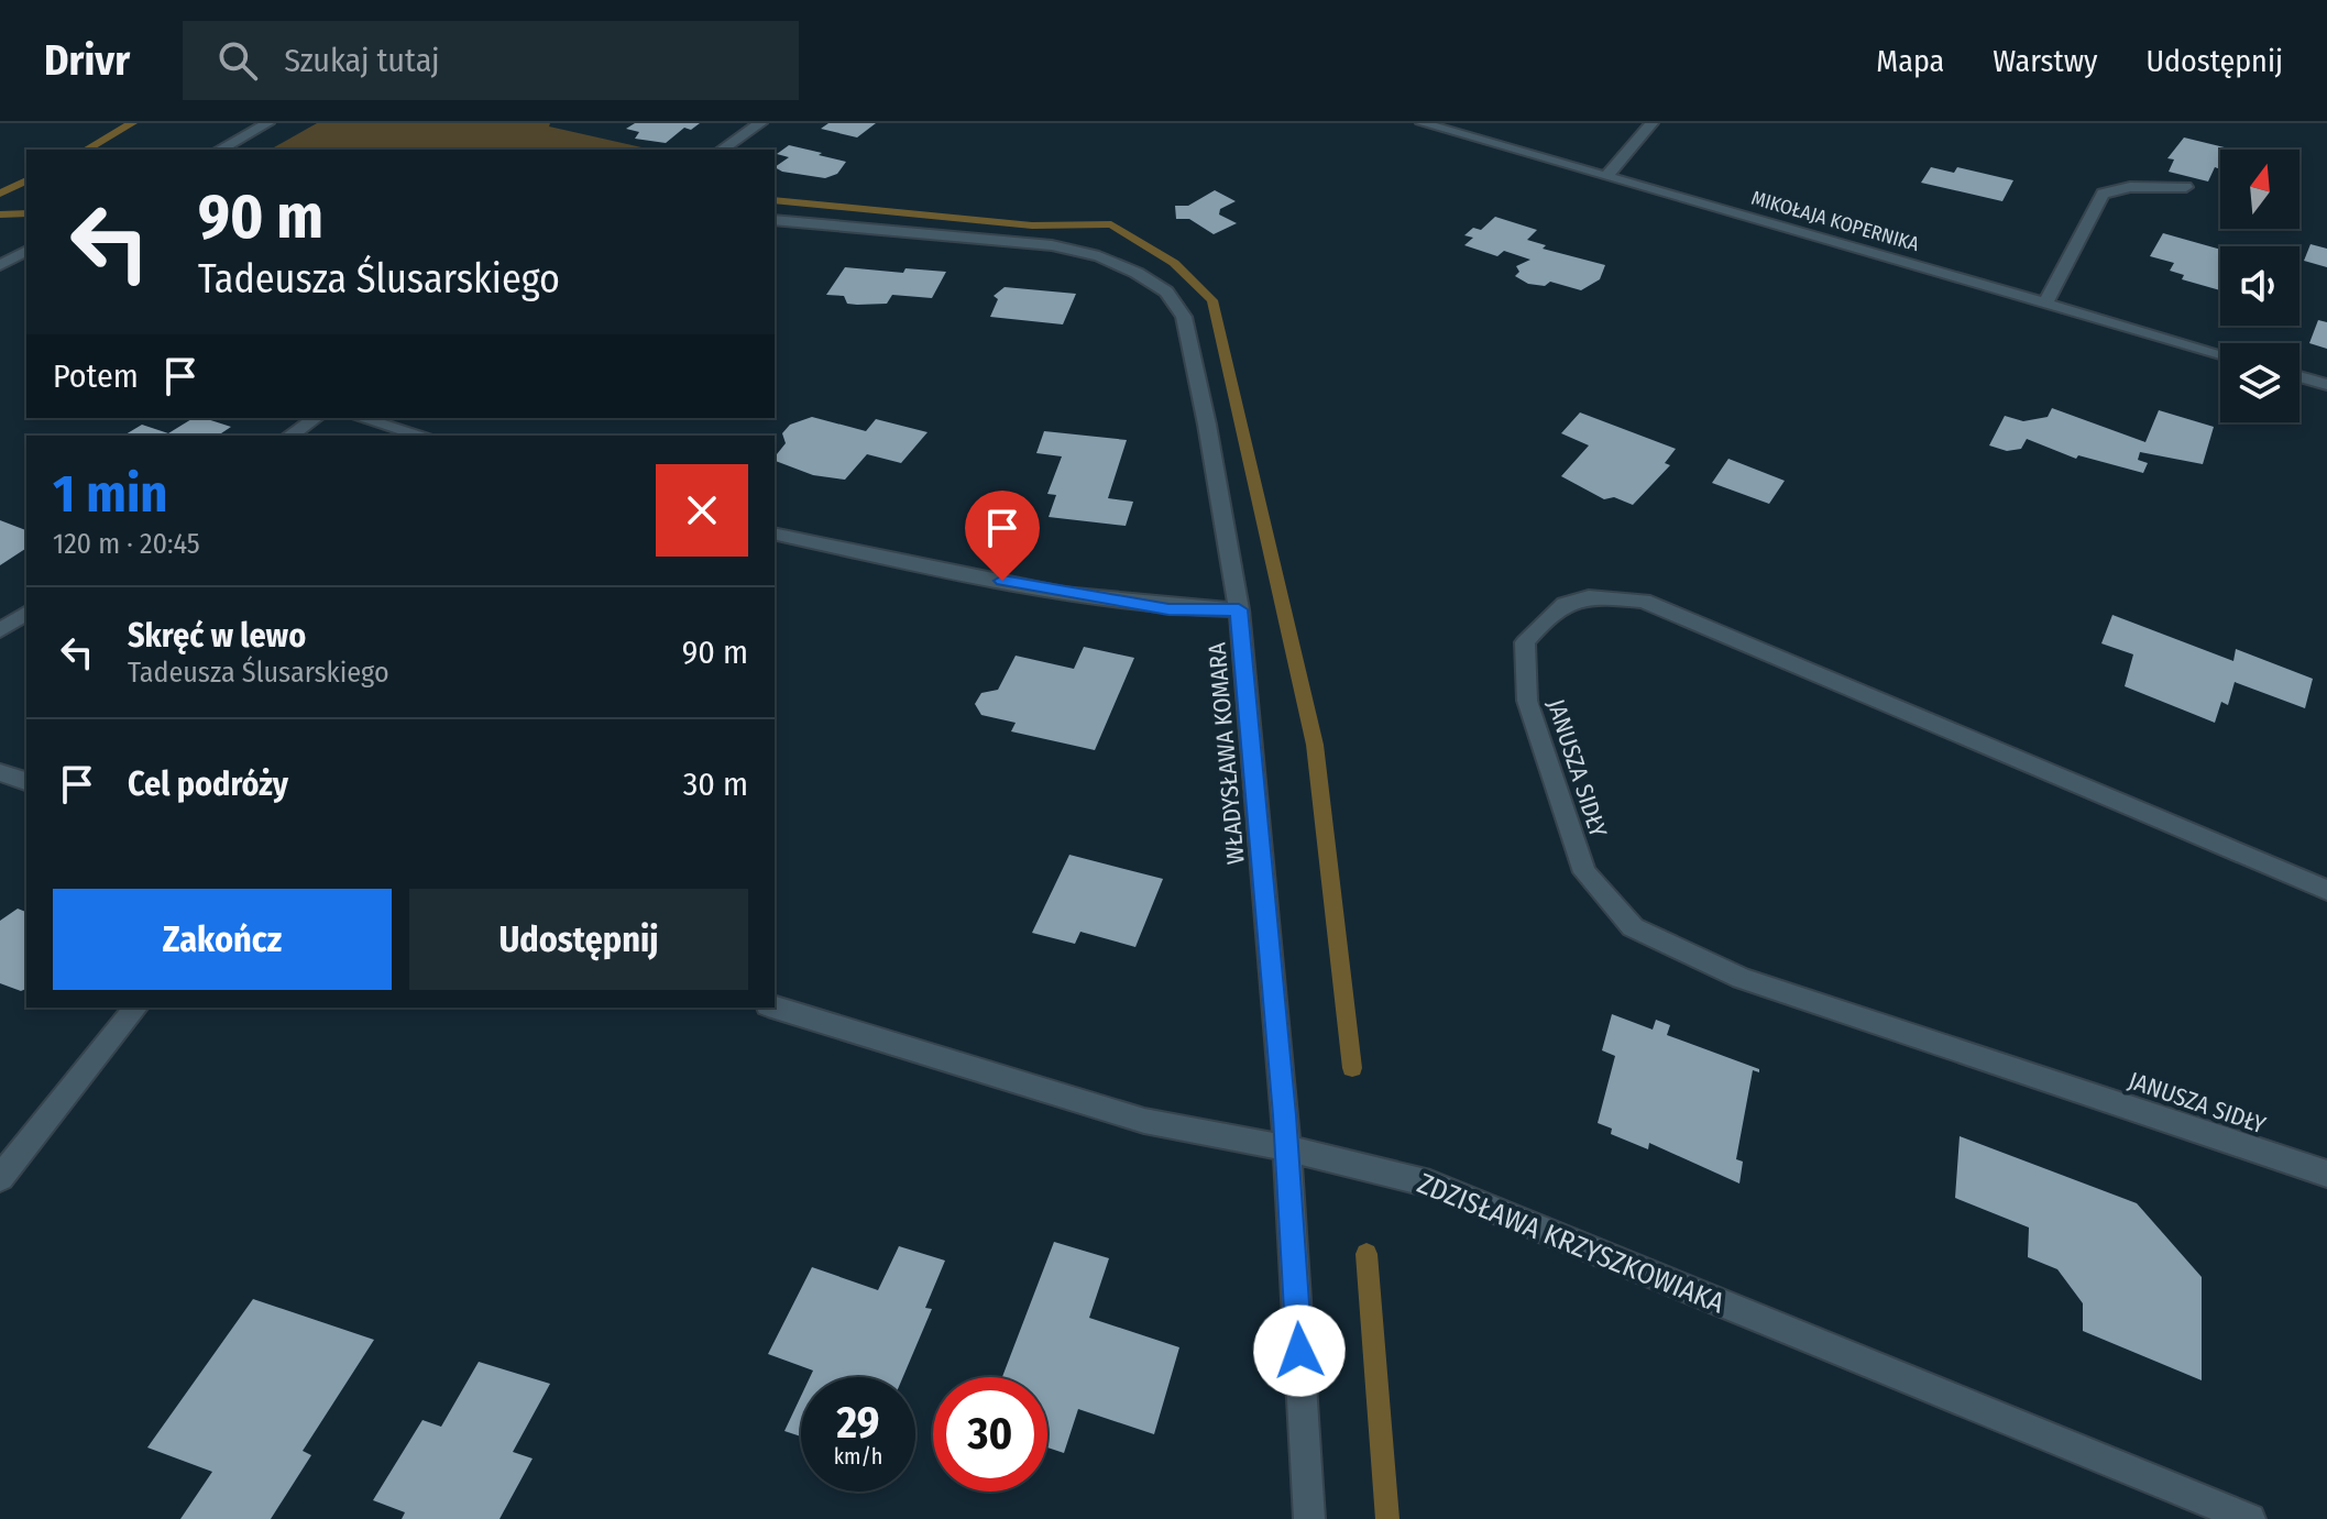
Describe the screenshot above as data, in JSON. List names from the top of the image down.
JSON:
{
  "streets": {
    "street": [
      "MIKOŁAJA KOPERNIKA",
      "WŁADYSŁAWA KOMARA",
      "JANUSZA SIDŁY",
      "ZDZISŁAWA KRZYSZKOWIAKA"
    ]
  },
  "crossings": [
    ["WŁADYSŁAWA KOMARA", "ZDZISŁAWA KRZYSZKOWIAKA"]
  ],
  "north": "top",
  "page": {
    "header": "Drivr",
    "search": "Szukaj tutaj",
    "nav": ["Mapa", "Warstwy", "Udostępnij"],
    "turn": ["90 m", "Tadeusza Ślusarskiego"],
    "then": "Potem",
    "heading": ["1 min", "120 m · 20:45"],
    "list": [
      {
        "name": "Skręć w lewo",
        "note": "Tadeusza Ślusarskiego",
        "value": "90 m"
      },
      {
        "name": "Cel podróży",
        "value": "30 m"
      }
    ],
    "buttons": ["Zakończ", "Udostępnij"],
    "speed": "29 km/h",
    "limit": "30"
  }
}
